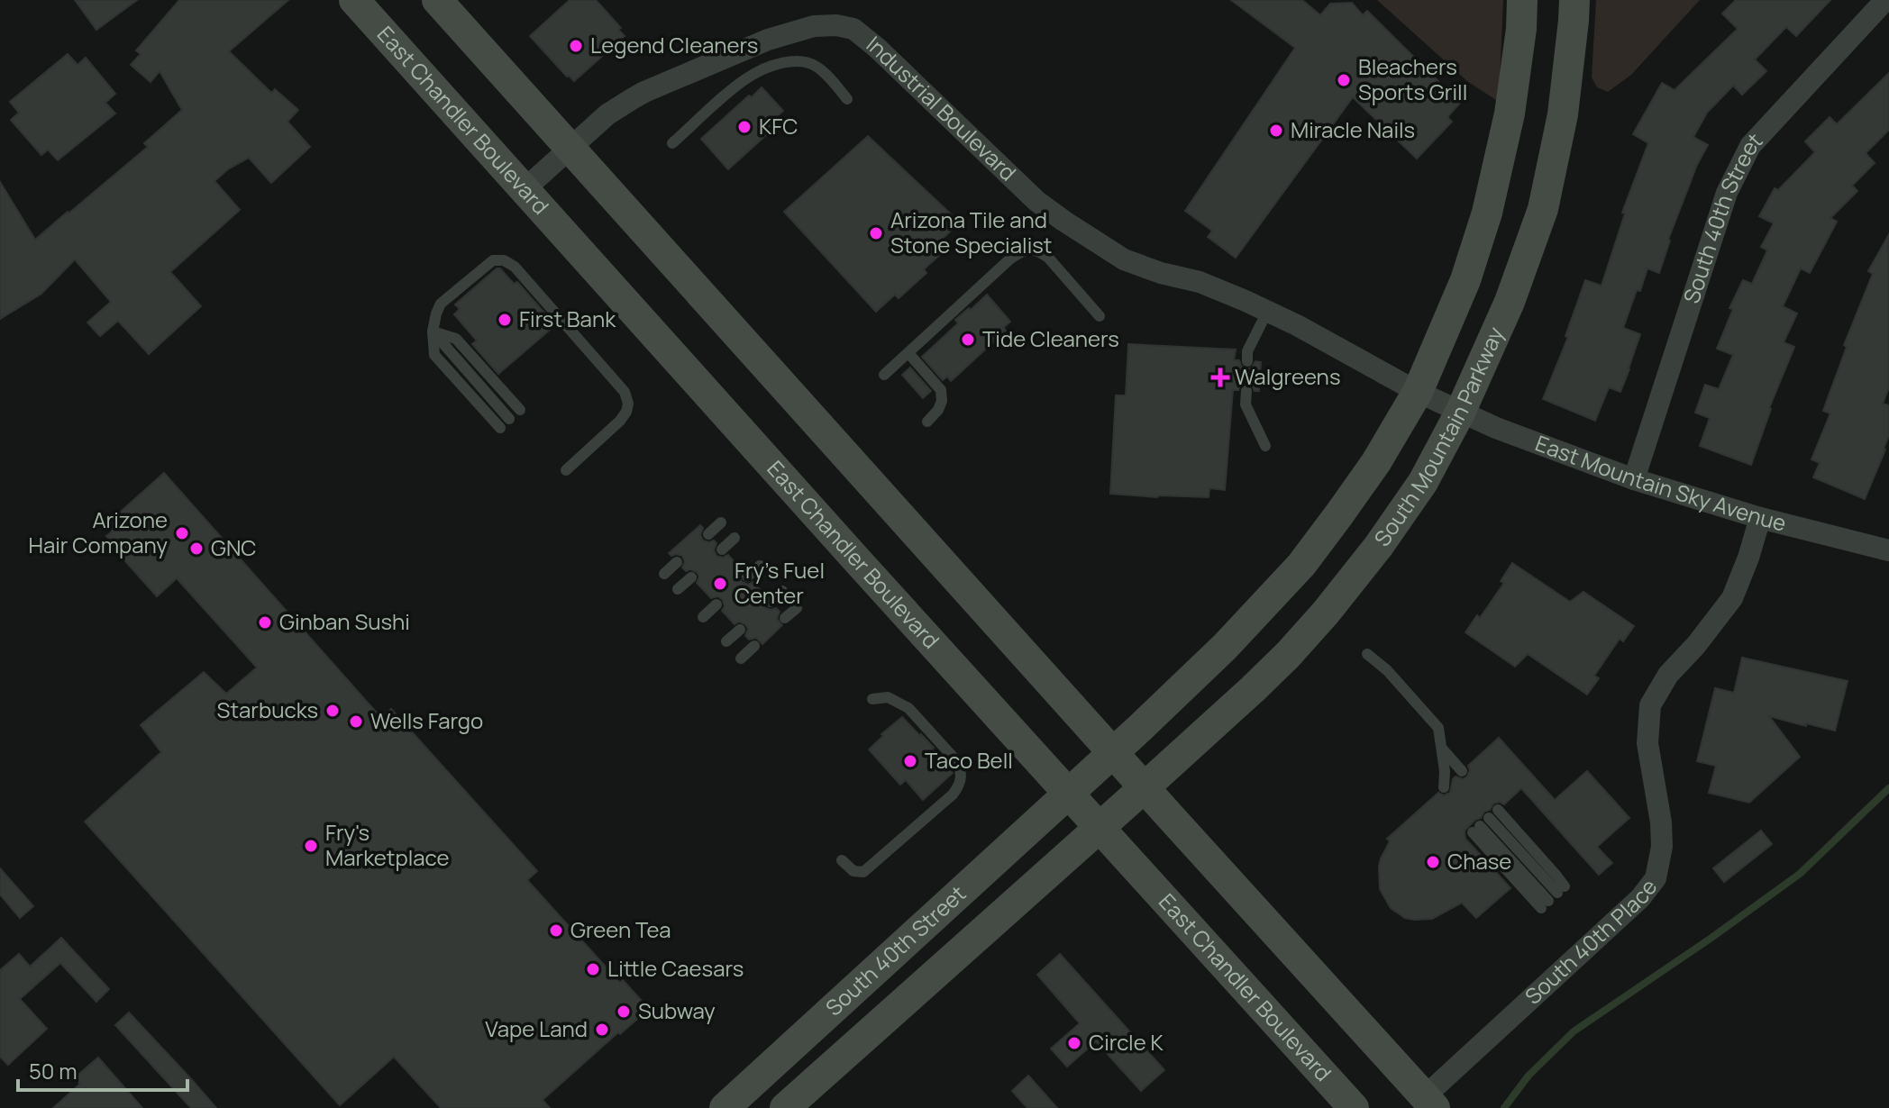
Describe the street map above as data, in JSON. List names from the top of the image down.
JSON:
{
  "streets": {
    "main road": ["East Chandler Boulevard", "South 40th Street", "South Mountain Parkway"],
    "street": ["Industrial Boulevard", "East Mountain Sky Avenue", "South 40th Place"]
  },
  "crossings": [
    ["Industrial Boulevard", "East Chandler Boulevard"],
    ["Industrial Boulevard", "South Mountain Parkway"],
    ["Industrial Boulevard", "East Mountain Sky Avenue"],
    ["East Chandler Boulevard", "South 40th Street"],
    ["East Chandler Boulevard", "South Mountain Parkway"],
    ["South 40th Street", "South Mountain Parkway"],
    ["South 40th Street", "East Mountain Sky Avenue"],
    ["South Mountain Parkway", "East Mountain Sky Avenue"],
    ["East Mountain Sky Avenue", "South 40th Place"]
  ],
  "places": {
    "other": [
      "Legend Cleaners",
      "Bleachers Sports Grill",
      "KFC",
      "Miracle Nails",
      "Arizona Tile and Stone Specialist",
      "First Bank",
      "Tide Cleaners",
      "Arizone Hair Company",
      "GNC",
      "Fry's Fuel Center",
      "Ginban Sushi",
      "Starbucks",
      "Wells Fargo",
      "Taco Bell",
      "Fry's Marketplace",
      "Chase",
      "Green Tea",
      "Little Caesars",
      "Subway",
      "Vape Land",
      "Circle K"
    ],
    "health": ["Walgreens"]
  },
  "scale_bar": "50 m"
}
